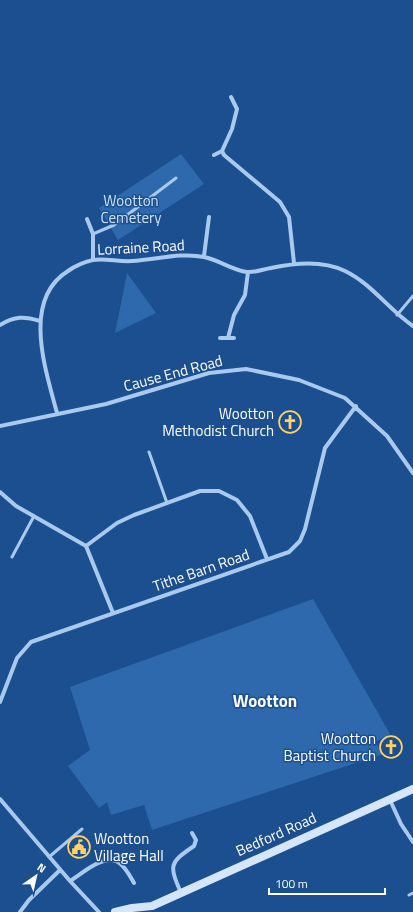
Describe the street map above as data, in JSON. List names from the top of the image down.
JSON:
{
  "streets": {
    "street": [
      "Lorraine Road",
      "Cause End Road",
      "Tithe Barn Road",
      "Bedford Road"
    ]
  },
  "crossings": [
    ["Lorraine Road", "Cause End Road"],
    ["Cause End Road", "Tithe Barn Road"]
  ],
  "districts": ["Wootton"],
  "parks": ["Wootton Cemetery"],
  "places": {
    "church": ["Wootton Methodist Church", "Wootton Baptist Church"],
    "public building": ["Wootton Village Hall"]
  },
  "scale_bar": "100 m",
  "north": "top right"
}
